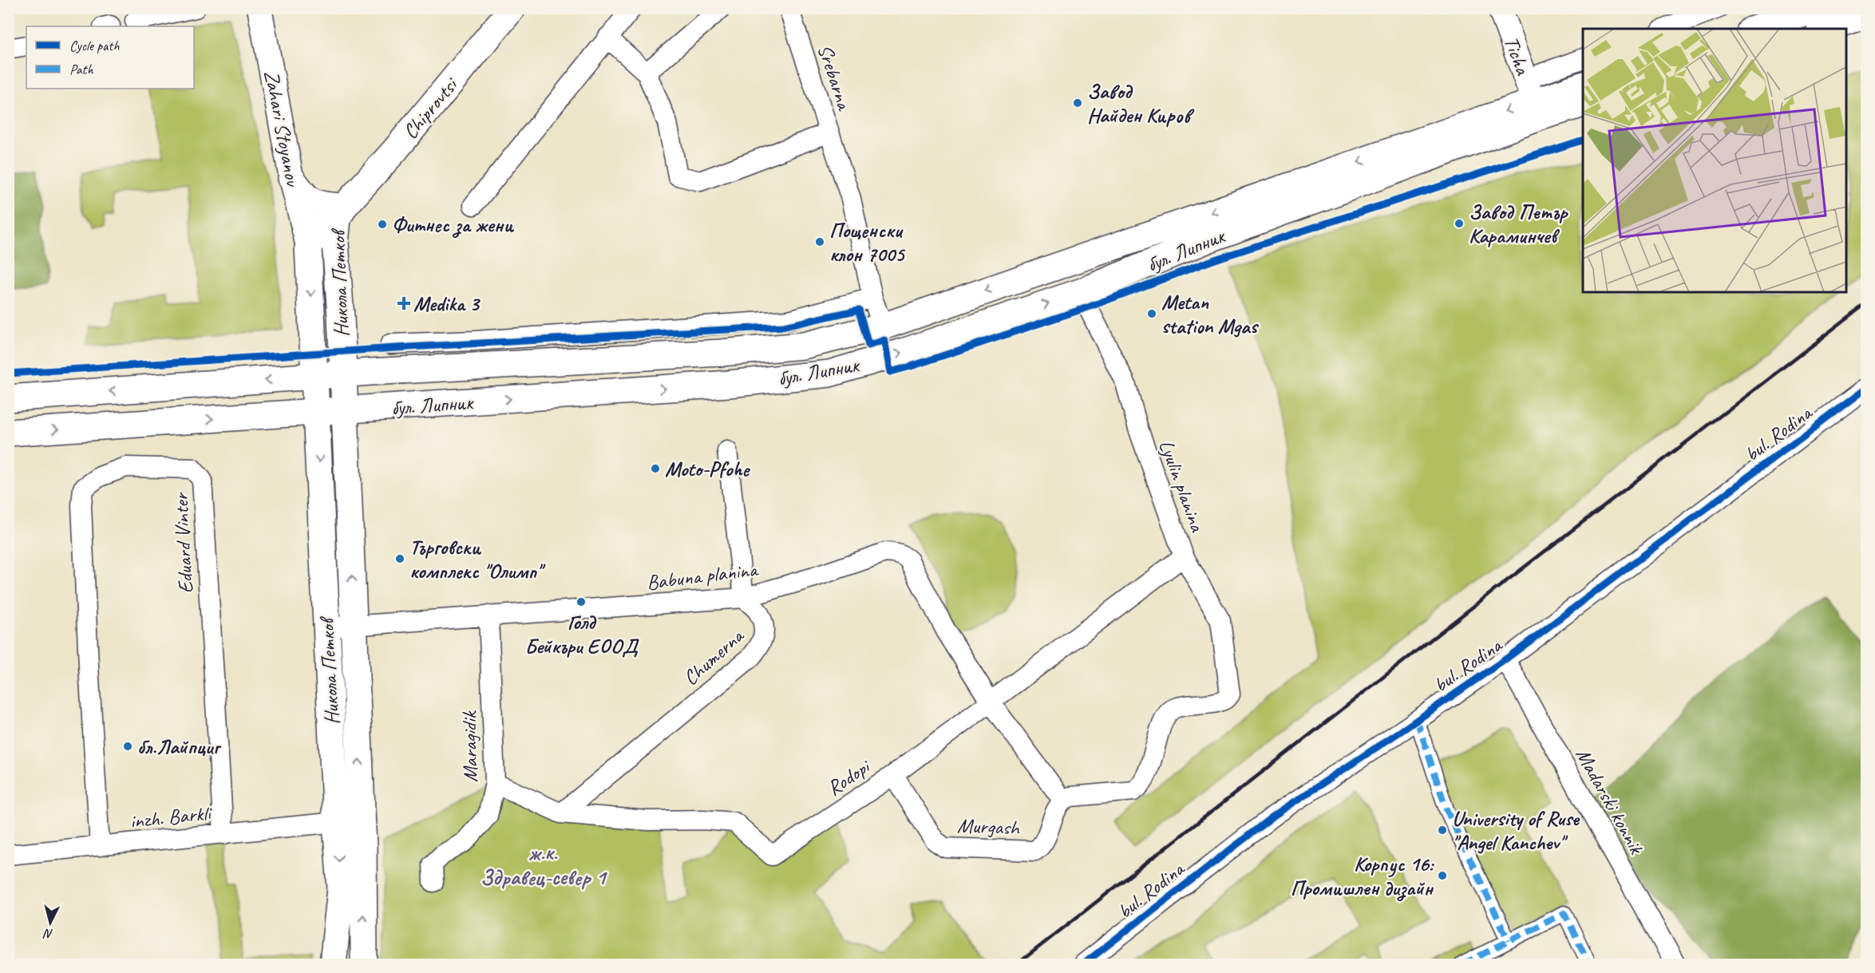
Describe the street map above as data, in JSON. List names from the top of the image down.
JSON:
{
  "streets": {
    "main road": ["Chiprovtsi", "бул. Липник", "Никола Петков"],
    "street": [
      "Ticha",
      "Srebarna",
      "Zahari Stoyanov",
      "bul. Rodina",
      "Lyulin planina",
      "Eduard Vinter",
      "Babuna planina",
      "Chumerna",
      "Maragidik",
      "Rodopi",
      "Madarski konnik",
      "inzh. Barkli",
      "Murgash"
    ]
  },
  "crossings": [
    ["Ticha", "бул. Липник"],
    ["Srebarna", "бул. Липник"],
    ["Chiprovtsi", "Никола Петков"],
    ["Zahari Stoyanov", "Никола Петков"],
    ["бул. Липник", "Никола Петков"],
    ["бул. Липник", "Lyulin planina"],
    ["Никола Петков", "Babuna planina"],
    ["Никола Петков", "inzh. Barkli"],
    ["bul. Rodina", "Madarski konnik"],
    ["Lyulin planina", "Rodopi"],
    ["Lyulin planina", "Murgash"],
    ["Eduard Vinter", "inzh. Barkli"],
    ["Babuna planina", "Chumerna"],
    ["Babuna planina", "Maragidik"],
    ["Babuna planina", "Rodopi"],
    ["Chumerna", "Rodopi"],
    ["Maragidik", "Rodopi"],
    ["Rodopi", "Murgash"]
  ],
  "districts": ["ж.к. Здравец-север 1"],
  "places": {
    "other": [
      "Завод Найден Киров",
      "Завод Петър Караминчев",
      "Фитнес за жени",
      "Пощенски клон 7005",
      "Metan station Mgas",
      "Moto-Pfohe",
      "Търговски комплекс \"Олимп\"",
      "Голд Бейкъри ЕООД",
      "бл.Лайпциг",
      "University of Ruse \"Angel Kanchev\"",
      "Корпус 16: Промишлен дизайн"
    ],
    "health": ["Medika 3"]
  },
  "legend": ["Cycle path", "Path"],
  "north": "bottom"
}
